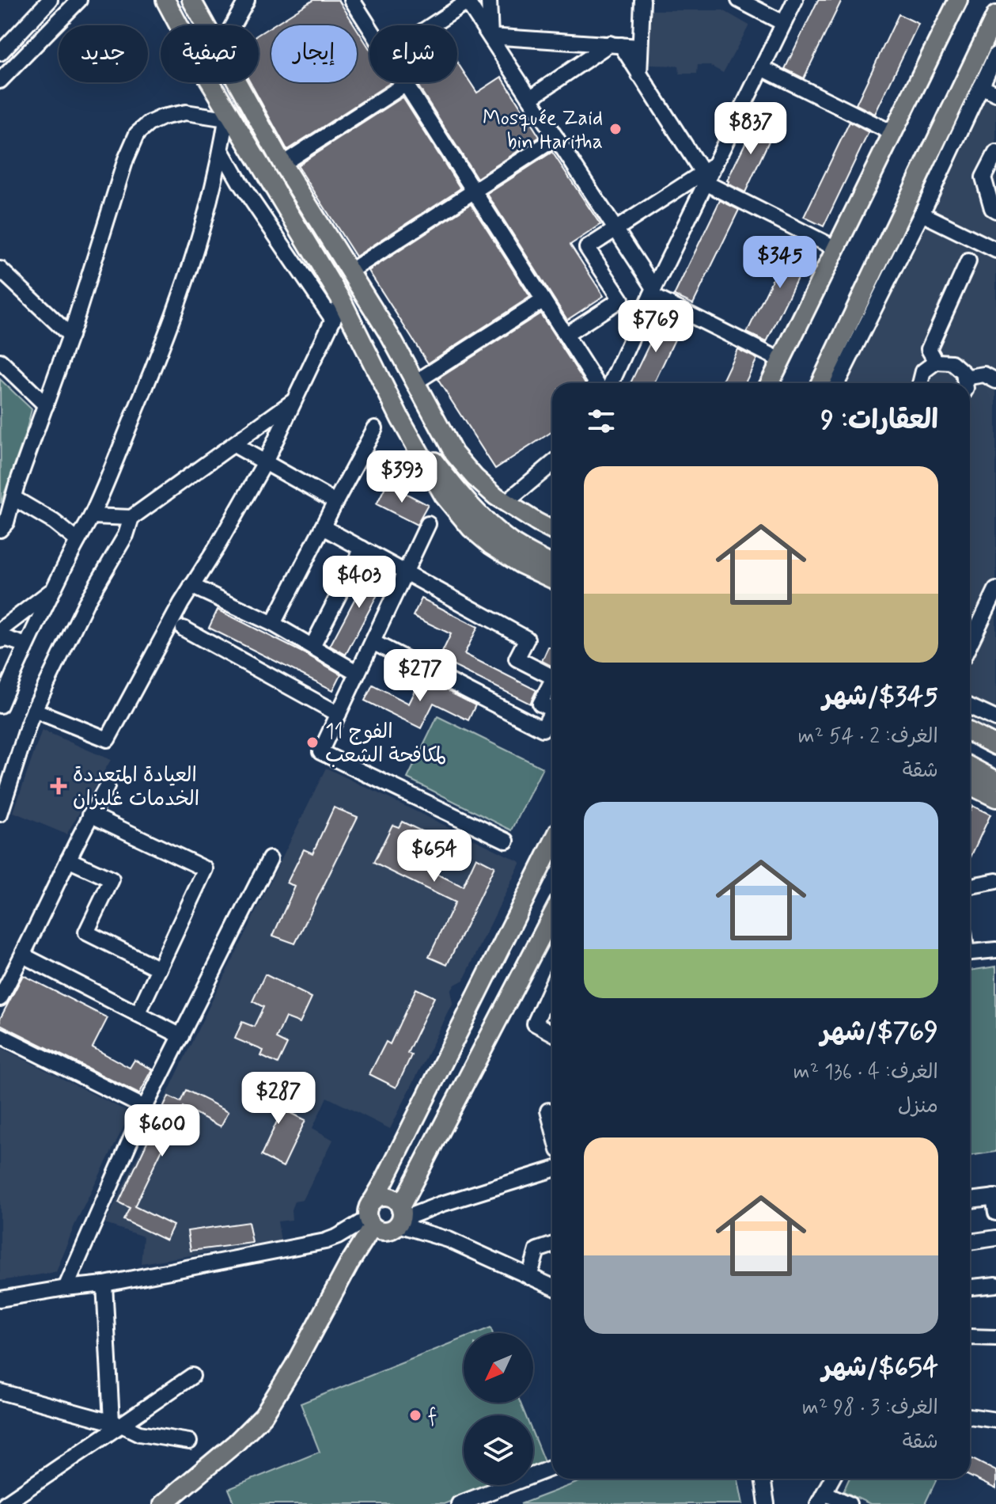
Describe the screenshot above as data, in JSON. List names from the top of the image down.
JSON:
{
  "places": {
    "other": ["Mosquée Zaid bin Haritha", "الفوج 11 لمكافحة الشعب", "f"],
    "health": ["العيادة المتعددة الخدمات غليزان"]
  },
  "north": "bottom left",
  "page": {
    "chip": [
      "شراء",
      "إيجار",
      "تصفية",
      "جديد"
    ],
    "price": [
      "$837",
      "$345",
      "$769",
      "$393",
      "$403",
      "$277",
      "$654",
      "$287",
      "$600"
    ],
    "heading": "العقارات: 9",
    "list": [
      {
        "name": "$345/شهر",
        "note": "الغرف: 2 · 54 m² · شقة"
      },
      {
        "name": "$769/شهر",
        "note": "الغرف: 4 · 136 m² · منزل"
      },
      {
        "name": "$654/شهر",
        "note": "الغرف: 3 · 98 m² · شقة"
      }
    ]
  }
}
